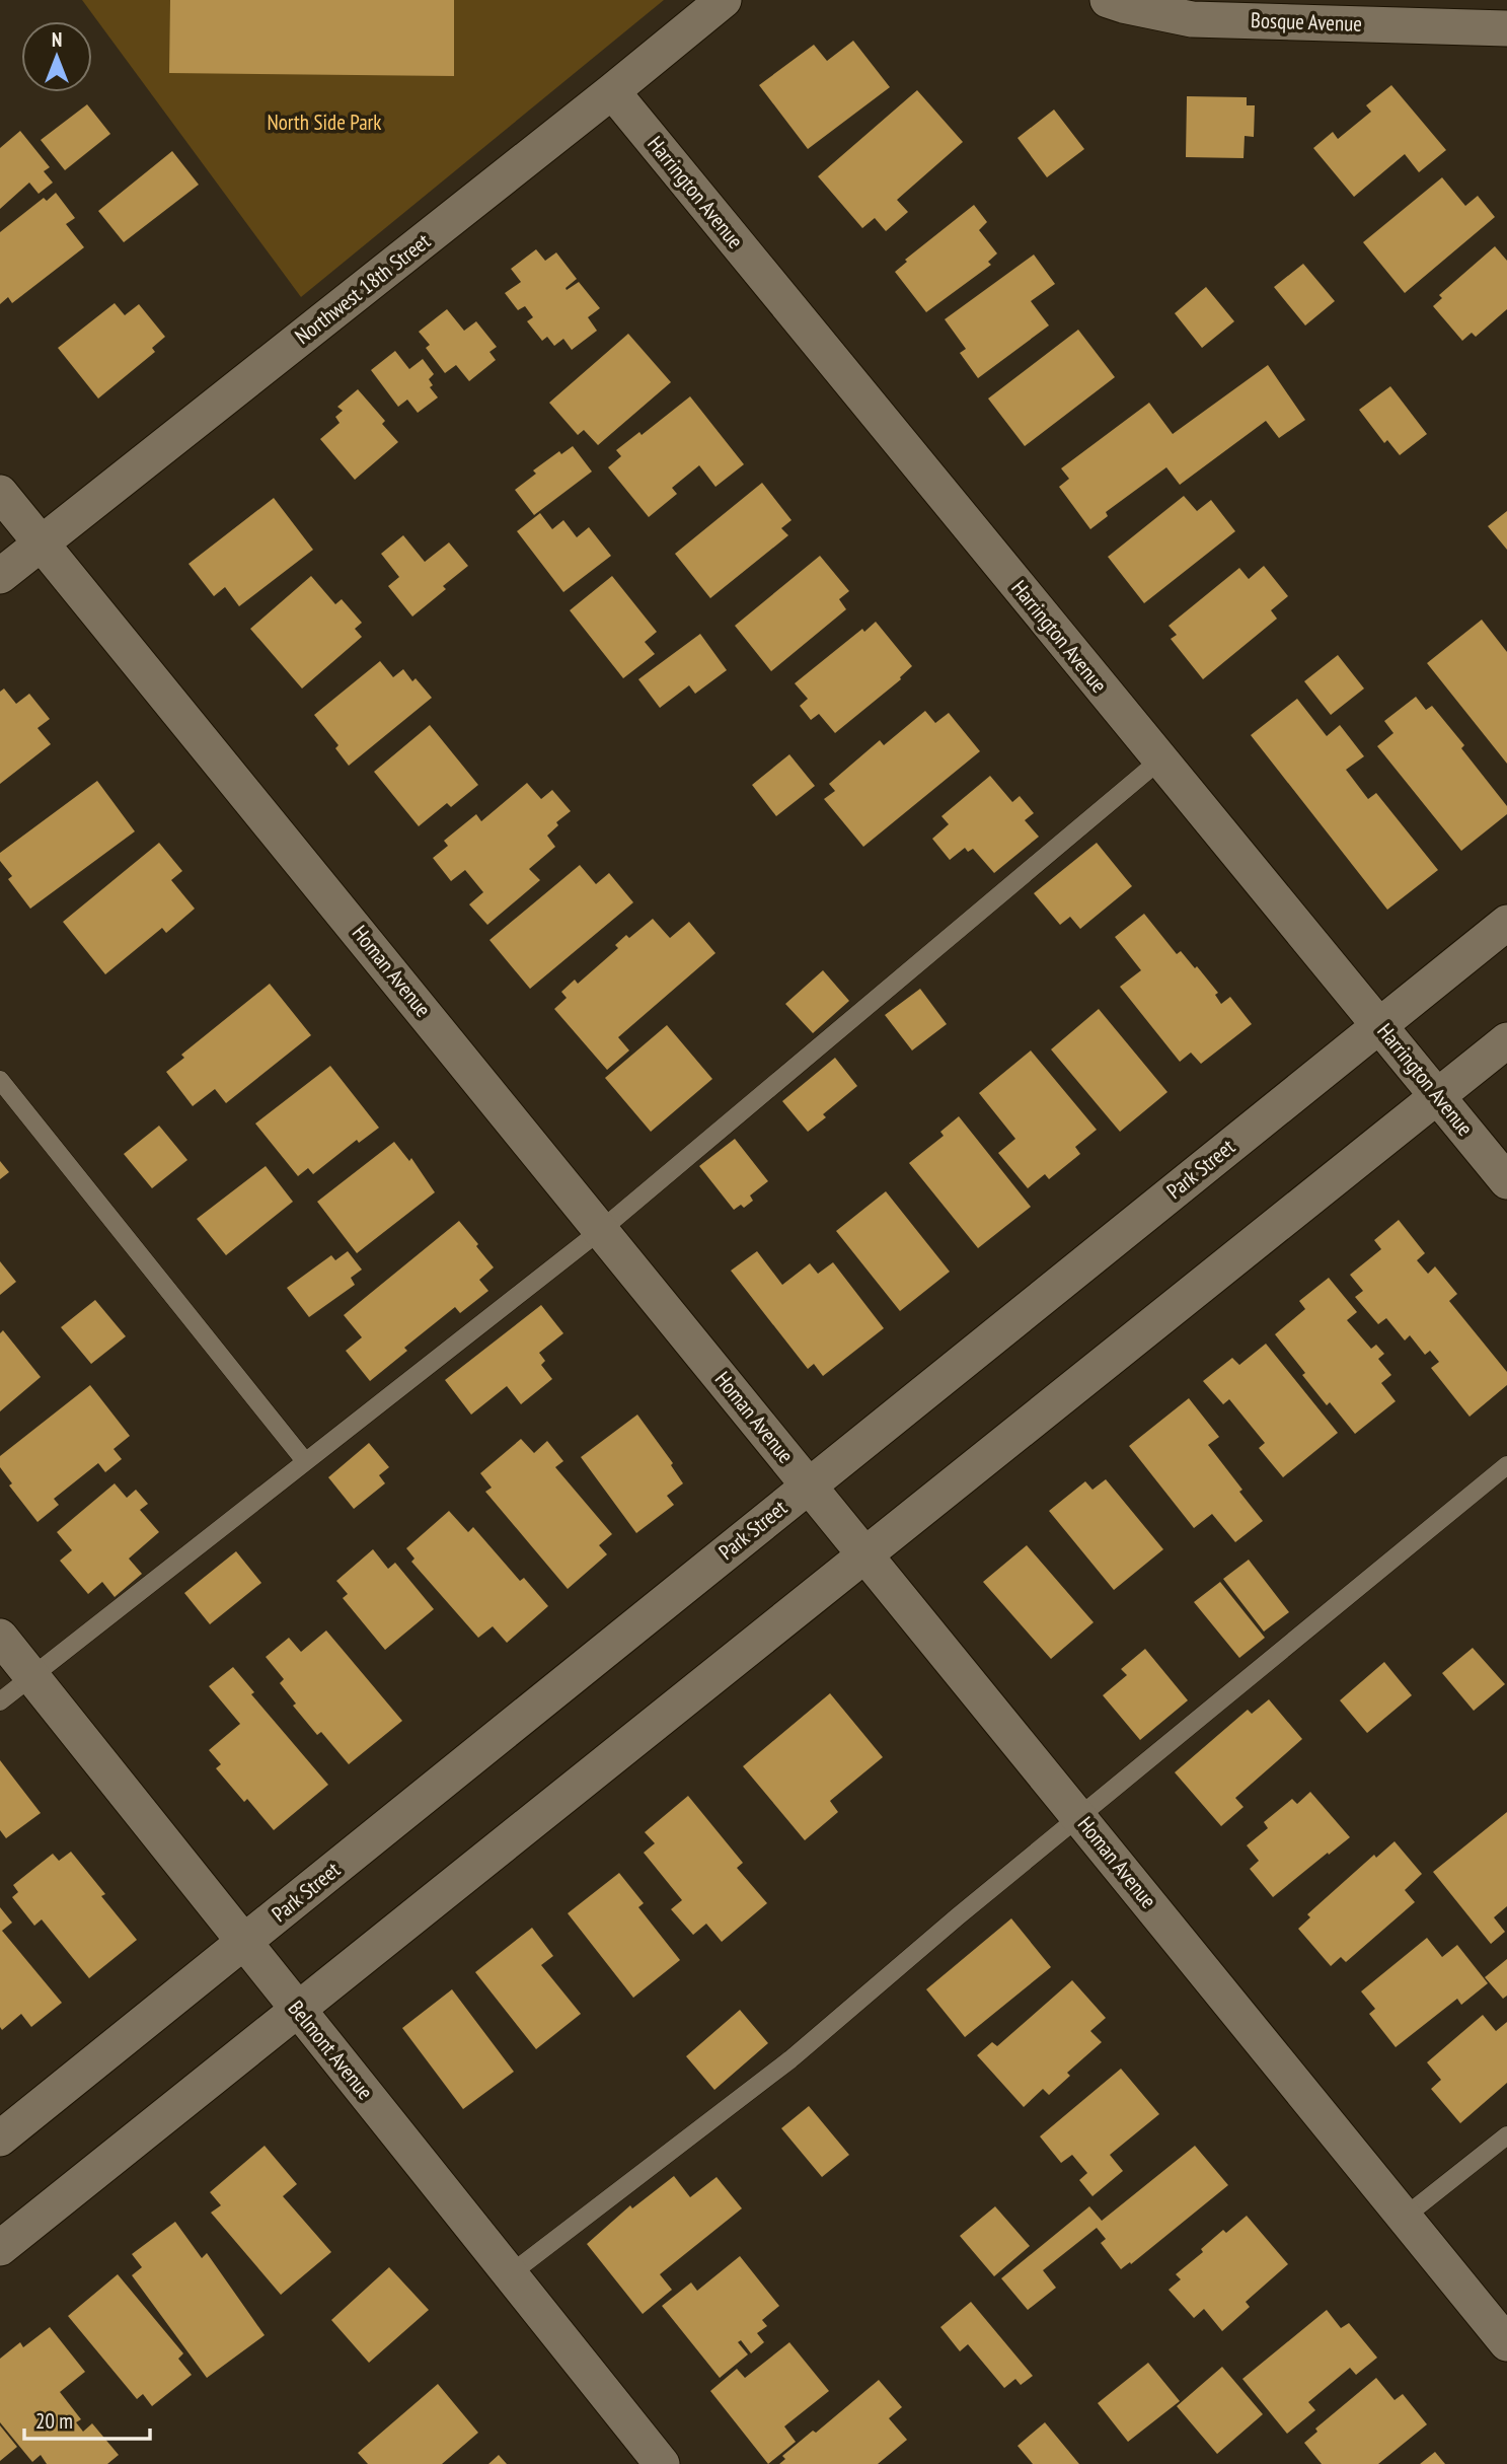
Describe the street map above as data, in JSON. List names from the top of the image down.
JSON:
{
  "streets": {
    "street": [
      "Bosque Avenue",
      "Harrington Avenue",
      "Northwest 18th Street",
      "Homan Avenue",
      "Park Street",
      "Belmont Avenue"
    ]
  },
  "crossings": [
    ["Harrington Avenue", "Northwest 18th Street"],
    ["Harrington Avenue", "Park Street"],
    ["Northwest 18th Street", "Homan Avenue"],
    ["Homan Avenue", "Park Street"],
    ["Park Street", "Belmont Avenue"]
  ],
  "parks": ["North Side Park"],
  "scale_bar": "20 m",
  "north": "top"
}
